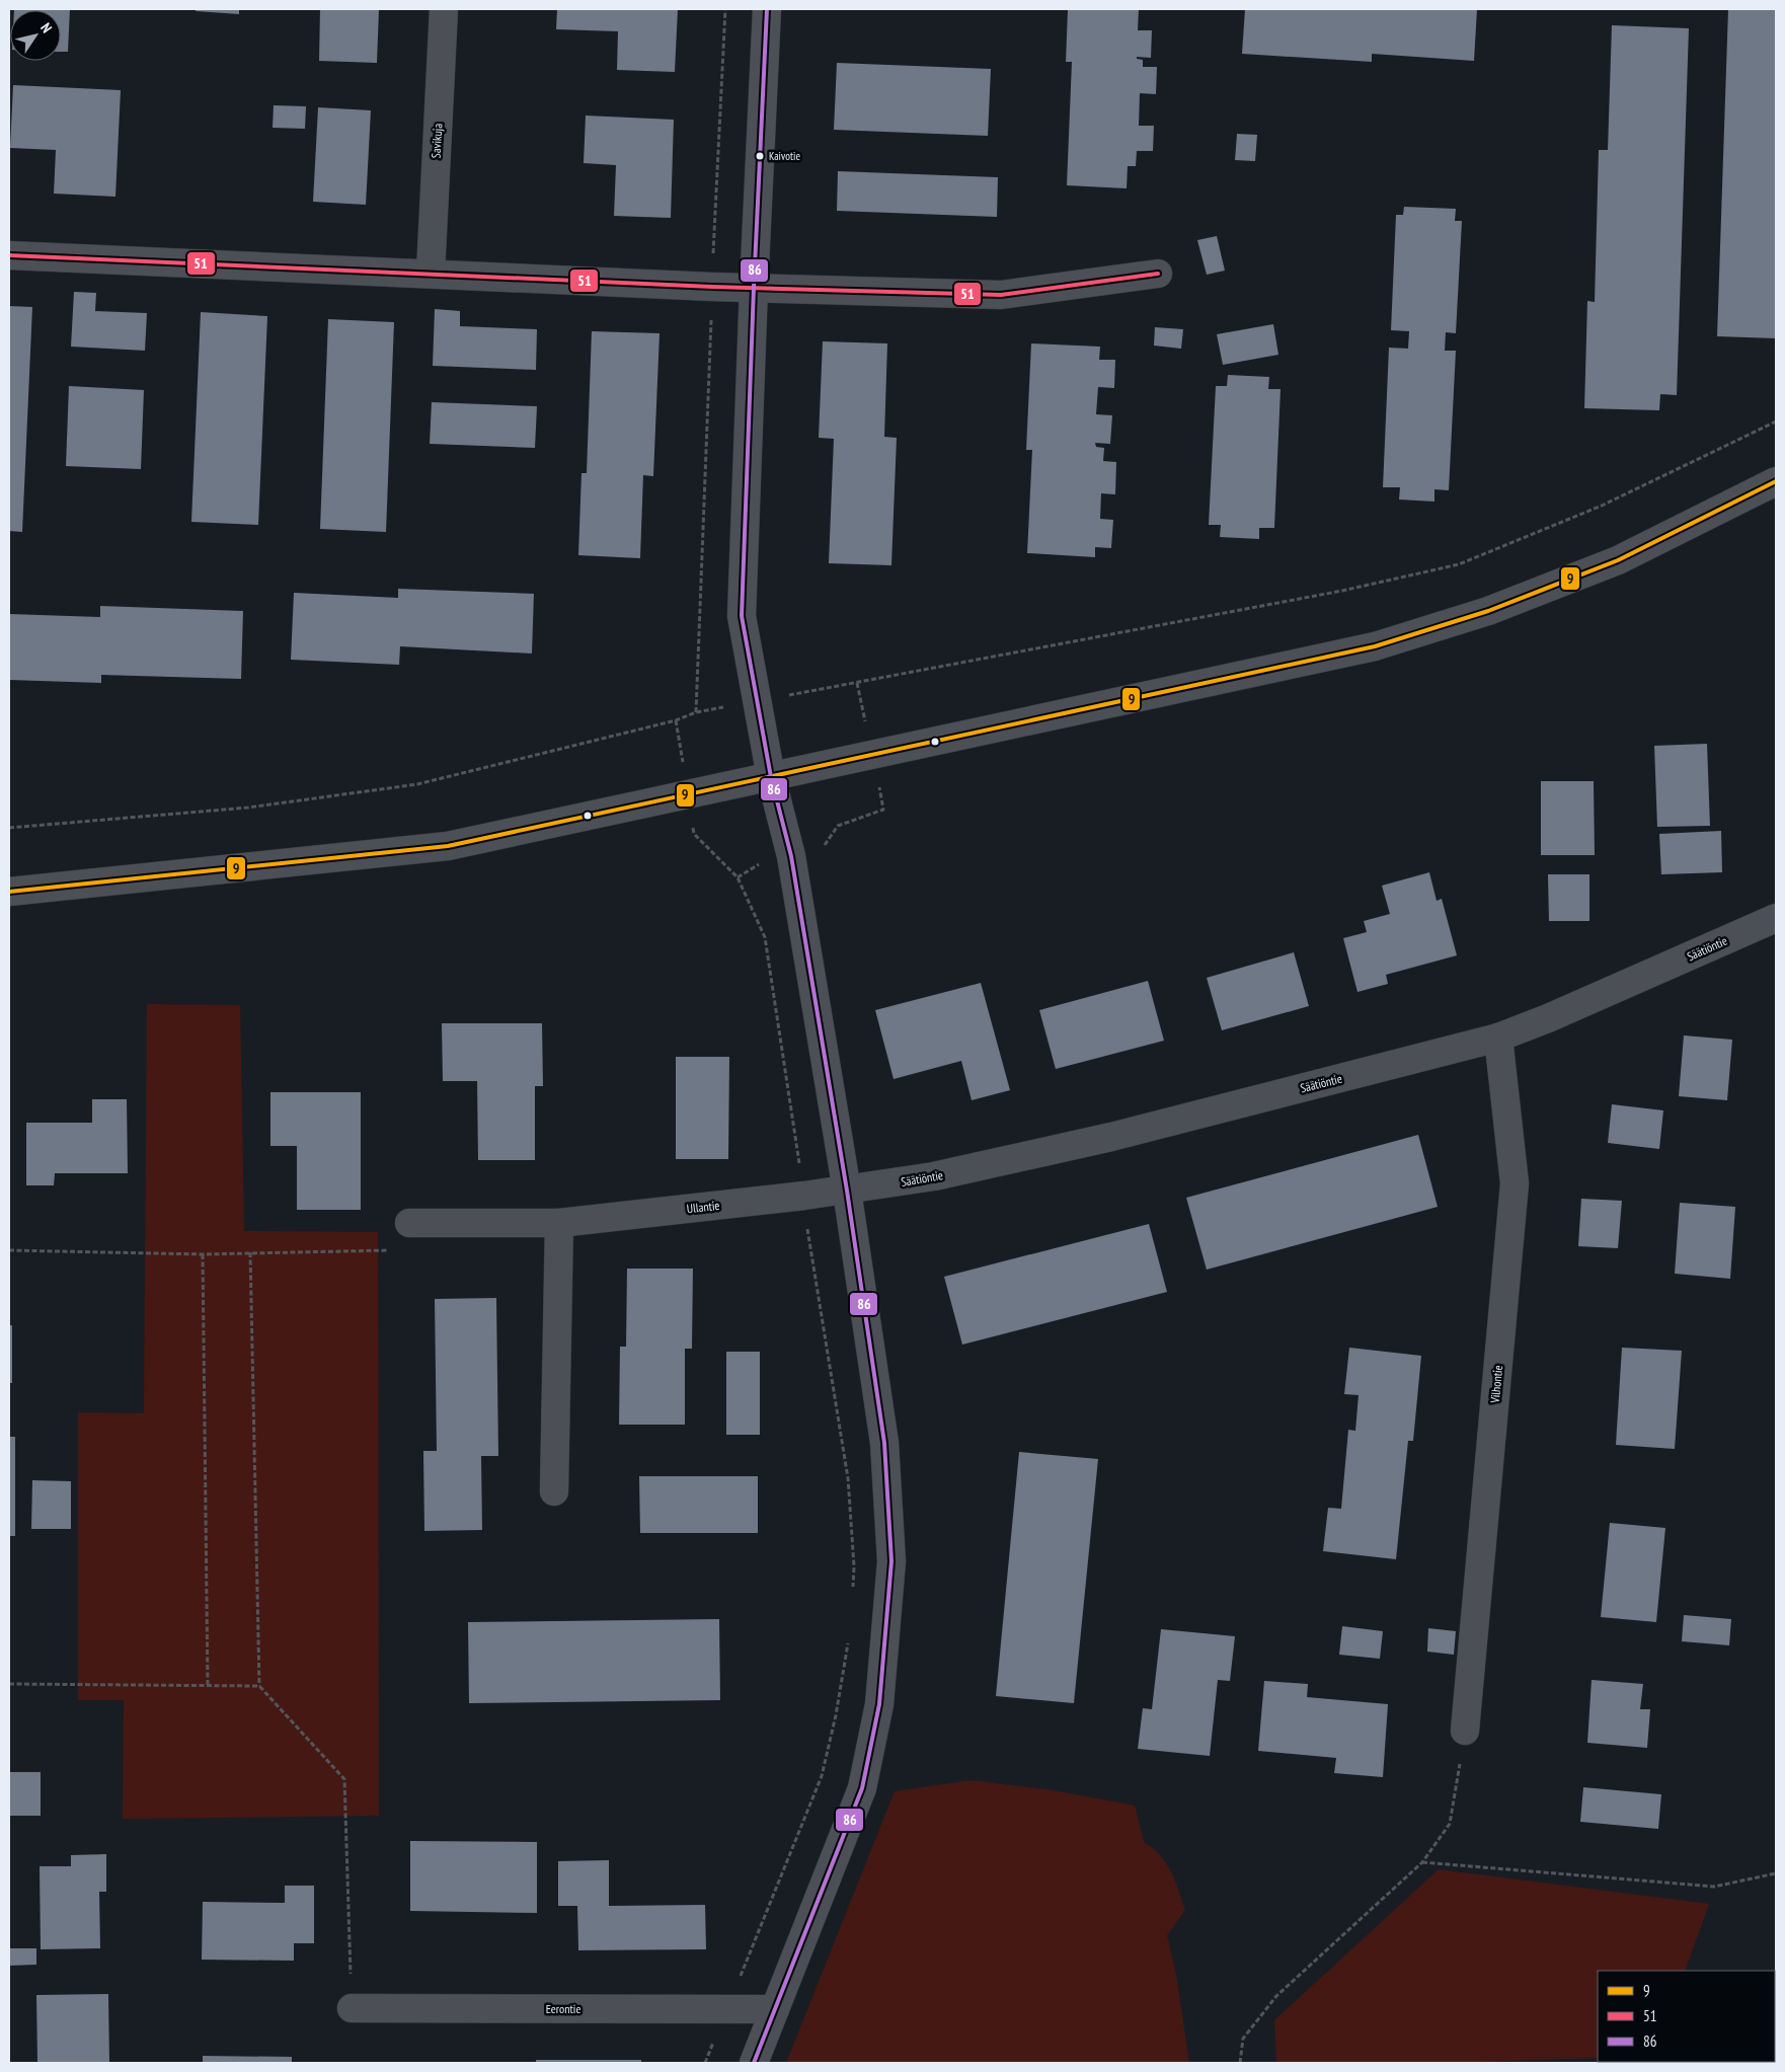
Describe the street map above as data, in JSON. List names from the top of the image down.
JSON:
{
  "streets": {
    "street": [
      "Savikuja",
      "Säätiöntie",
      "Ullantie",
      "Vilhontie",
      "Eerontie"
    ]
  },
  "crossings": [
    ["Säätiöntie", "Ullantie"],
    ["Säätiöntie", "Vilhontie"]
  ],
  "places": ["Kaivotie"],
  "lines": ["transit line 86", "transit line 51", "transit line 9"],
  "legend": ["9", "51", "86"],
  "north": "top right"
}
